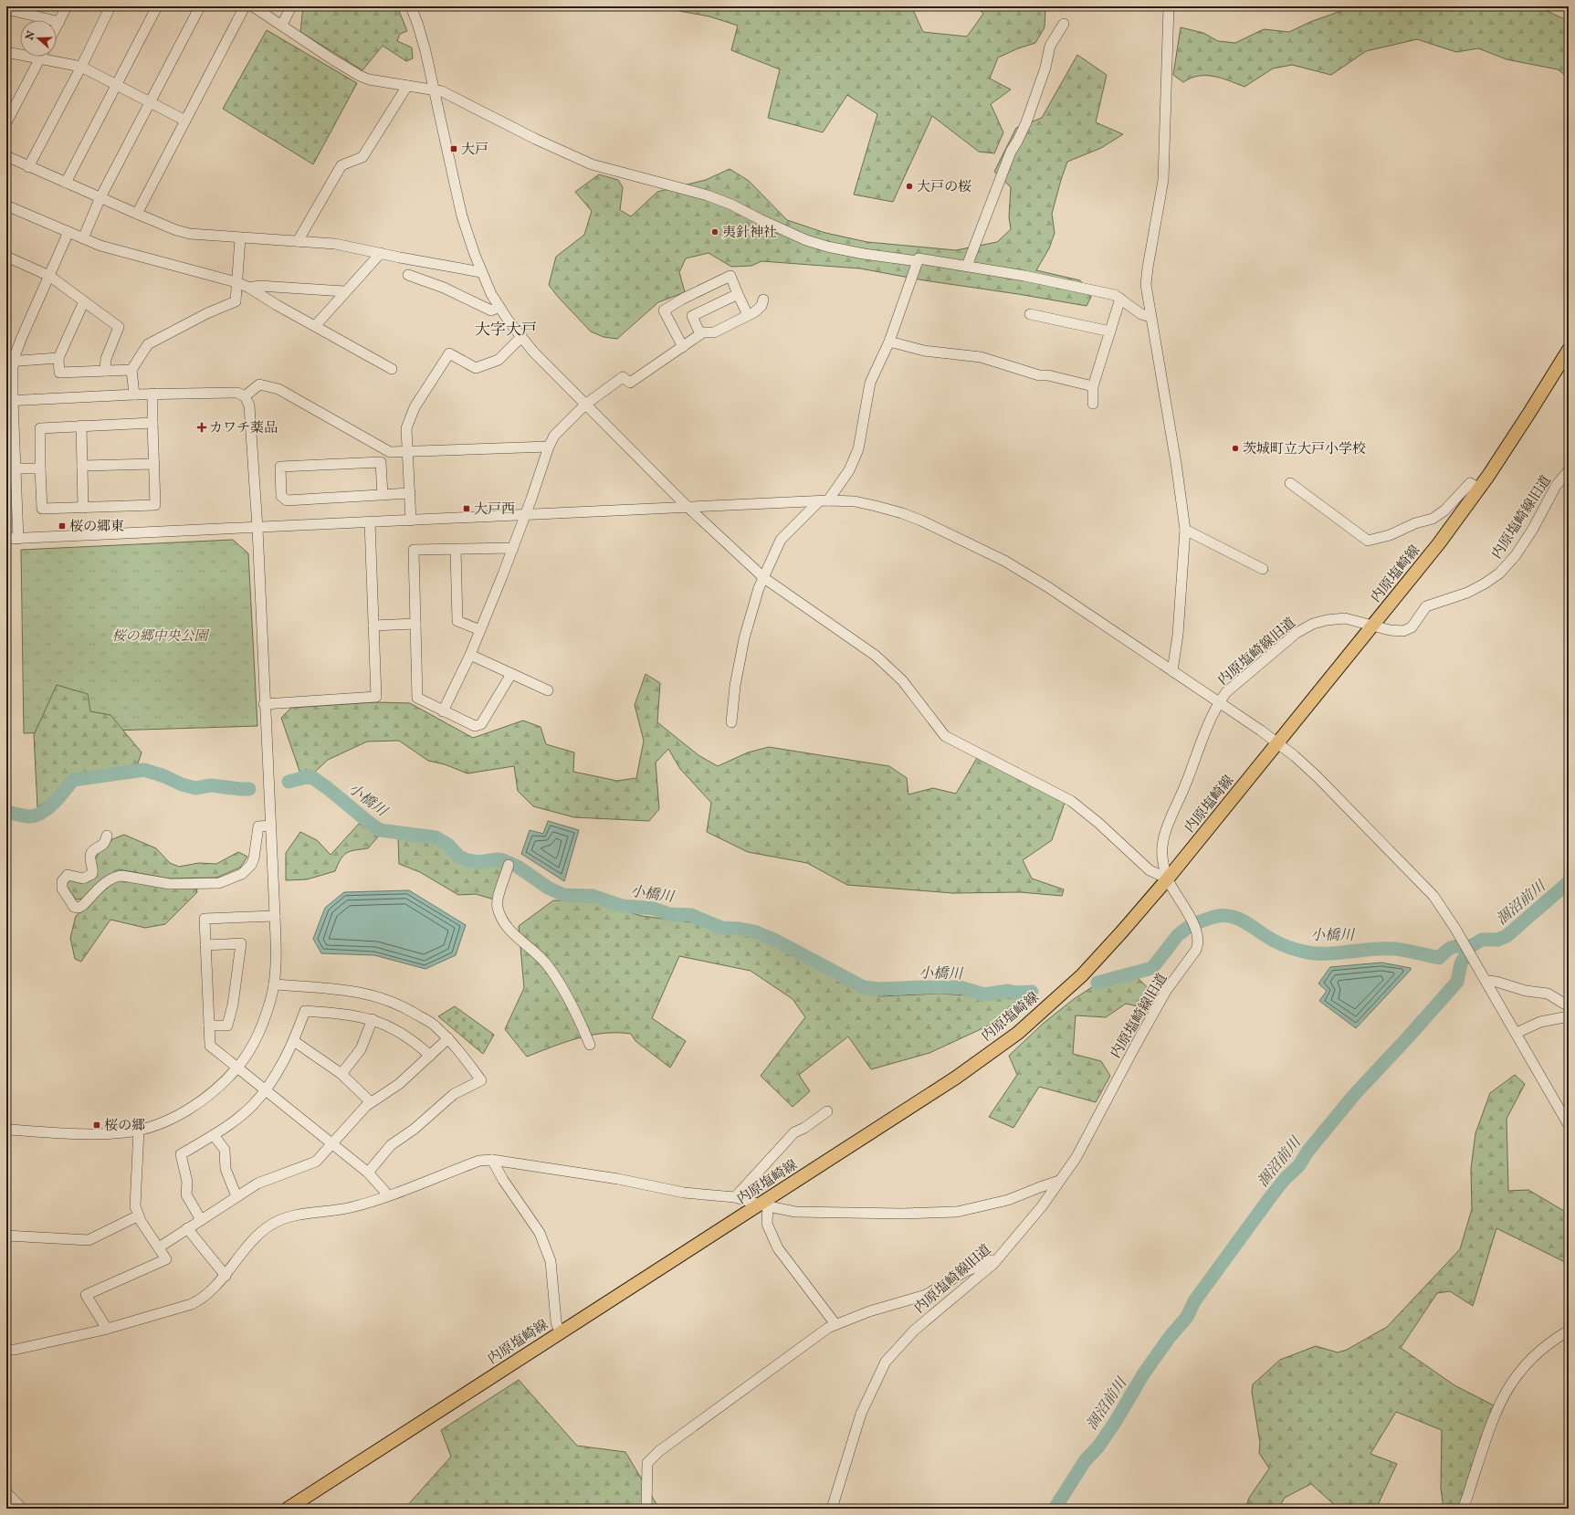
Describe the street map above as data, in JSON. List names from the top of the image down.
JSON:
{
  "streets": {
    "main road": ["内原塩崎線"],
    "street": ["内原塩崎線旧道"]
  },
  "crossings": [
    ["内原塩崎線旧道", "内原塩崎線"]
  ],
  "districts": ["大字大戸"],
  "water": ["小橋川", "涸沼前川"],
  "parks": ["桜の郷中央公園"],
  "places": {
    "transit": [
      "大戸",
      "大戸西",
      "桜の郷東",
      "桜の郷"
    ],
    "other": ["大戸の桜", "夷針神社", "茨城町立大戸小学校"],
    "health": ["カワチ薬品"]
  },
  "north": "left"
}
